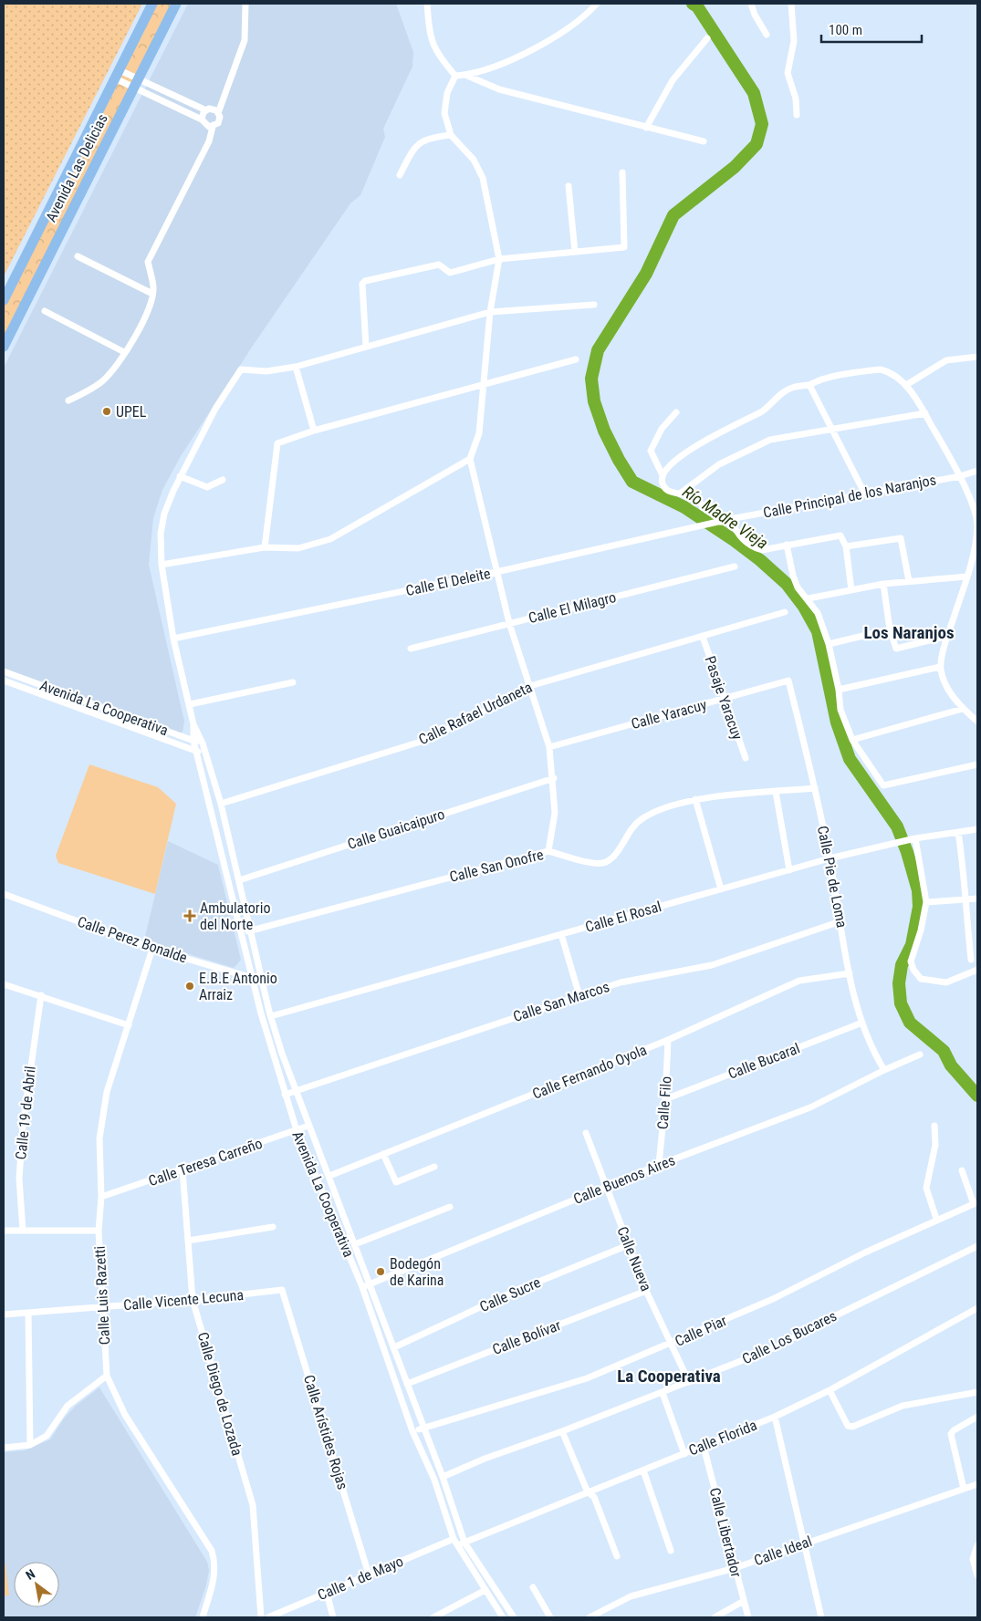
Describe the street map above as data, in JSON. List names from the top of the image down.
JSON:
{
  "streets": {
    "main road": ["Avenida Las Delicias"],
    "street": [
      "Calle Principal de los Naranjos",
      "Calle El Deleite",
      "Calle El Milagro",
      "Pasaje Yaracuy",
      "Avenida La Cooperativa",
      "Calle Rafael Urdaneta",
      "Calle Yaracuy",
      "Calle Guaicaipuro",
      "Calle San Onofre",
      "Calle Pie de Loma",
      "Calle El Rosal",
      "Calle Perez Bonalde",
      "Calle San Marcos",
      "Calle Bucaral",
      "Calle Fernando Oyola",
      "Calle Filo",
      "Calle 19 de Abril",
      "Calle Teresa Carreño",
      "Calle Buenos Aires",
      "Calle Nueva",
      "Calle Sucre",
      "Calle Luis Razetti",
      "Calle Vicente Lecuna",
      "Calle Piar",
      "Calle Bolívar",
      "Calle Los Bucares",
      "Calle Diego de Lozada",
      "Calle Arístides Rojas",
      "Calle Florida",
      "Calle Libertador",
      "Calle Ideal",
      "Calle 1 de Mayo"
    ]
  },
  "crossings": [
    ["Calle Principal de los Naranjos", "Calle El Deleite"],
    ["Calle El Deleite", "Avenida La Cooperativa"],
    ["Pasaje Yaracuy", "Calle Rafael Urdaneta"],
    ["Pasaje Yaracuy", "Calle Yaracuy"],
    ["Avenida La Cooperativa", "Calle Rafael Urdaneta"],
    ["Avenida La Cooperativa", "Calle Guaicaipuro"],
    ["Avenida La Cooperativa", "Calle San Onofre"],
    ["Avenida La Cooperativa", "Calle El Rosal"],
    ["Avenida La Cooperativa", "Calle Perez Bonalde"],
    ["Avenida La Cooperativa", "Calle San Marcos"],
    ["Avenida La Cooperativa", "Calle Fernando Oyola"],
    ["Avenida La Cooperativa", "Calle Teresa Carreño"],
    ["Avenida La Cooperativa", "Calle Buenos Aires"],
    ["Avenida La Cooperativa", "Calle Sucre"],
    ["Avenida La Cooperativa", "Calle Piar"],
    ["Avenida La Cooperativa", "Calle Bolívar"],
    ["Avenida La Cooperativa", "Calle Los Bucares"],
    ["Avenida La Cooperativa", "Calle Florida"],
    ["Avenida La Cooperativa", "Calle 1 de Mayo"],
    ["Calle Yaracuy", "Calle Pie de Loma"],
    ["Calle San Onofre", "Calle Pie de Loma"],
    ["Calle Pie de Loma", "Calle El Rosal"],
    ["Calle Pie de Loma", "Calle San Marcos"],
    ["Calle Pie de Loma", "Calle Bucaral"],
    ["Calle Pie de Loma", "Calle Fernando Oyola"],
    ["Calle Pie de Loma", "Calle Buenos Aires"],
    ["Calle Perez Bonalde", "Calle Luis Razetti"],
    ["Calle Bucaral", "Calle Filo"],
    ["Calle Fernando Oyola", "Calle Filo"],
    ["Calle Filo", "Calle Buenos Aires"],
    ["Calle Teresa Carreño", "Calle Luis Razetti"],
    ["Calle Teresa Carreño", "Calle Diego de Lozada"],
    ["Calle Buenos Aires", "Calle Nueva"],
    ["Calle Nueva", "Calle Sucre"],
    ["Calle Nueva", "Calle Piar"],
    ["Calle Nueva", "Calle Bolívar"],
    ["Calle Nueva", "Calle Los Bucares"],
    ["Calle Luis Razetti", "Calle Vicente Lecuna"],
    ["Calle Vicente Lecuna", "Calle Diego de Lozada"],
    ["Calle Vicente Lecuna", "Calle Arístides Rojas"],
    ["Calle Arístides Rojas", "Calle 1 de Mayo"],
    ["Calle Florida", "Calle Libertador"],
    ["Calle Libertador", "Calle Ideal"]
  ],
  "districts": ["Los Naranjos", "La Cooperativa"],
  "water": ["Río Madre Vieja"],
  "places": {
    "other": ["UPEL", "E.B.E Antonio Arraiz", "Bodegón de Karina"],
    "health": ["Ambulatorio del Norte"]
  },
  "scale_bar": "100 m",
  "north": "top left"
}
